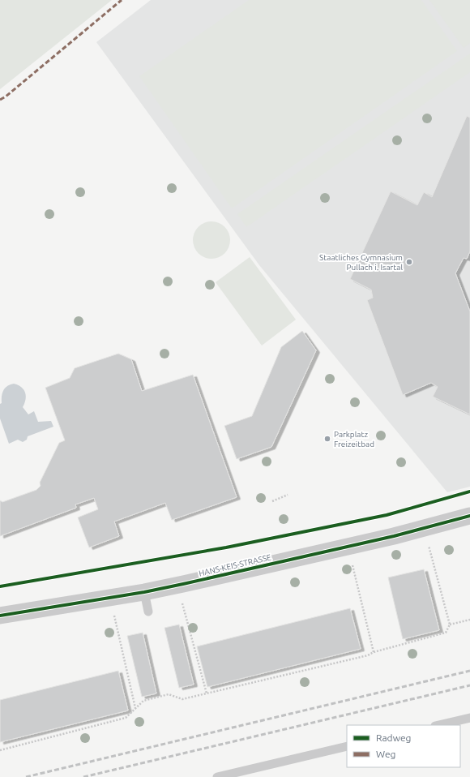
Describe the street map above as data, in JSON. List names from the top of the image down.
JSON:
{
  "streets": {
    "street": ["HANS-KEIS-STRASSE"]
  },
  "places": ["Staatliches Gymnasium Pullach i. Isartal", "Parkplatz Freizeitbad"],
  "legend": ["Radweg", "Weg"]
}
